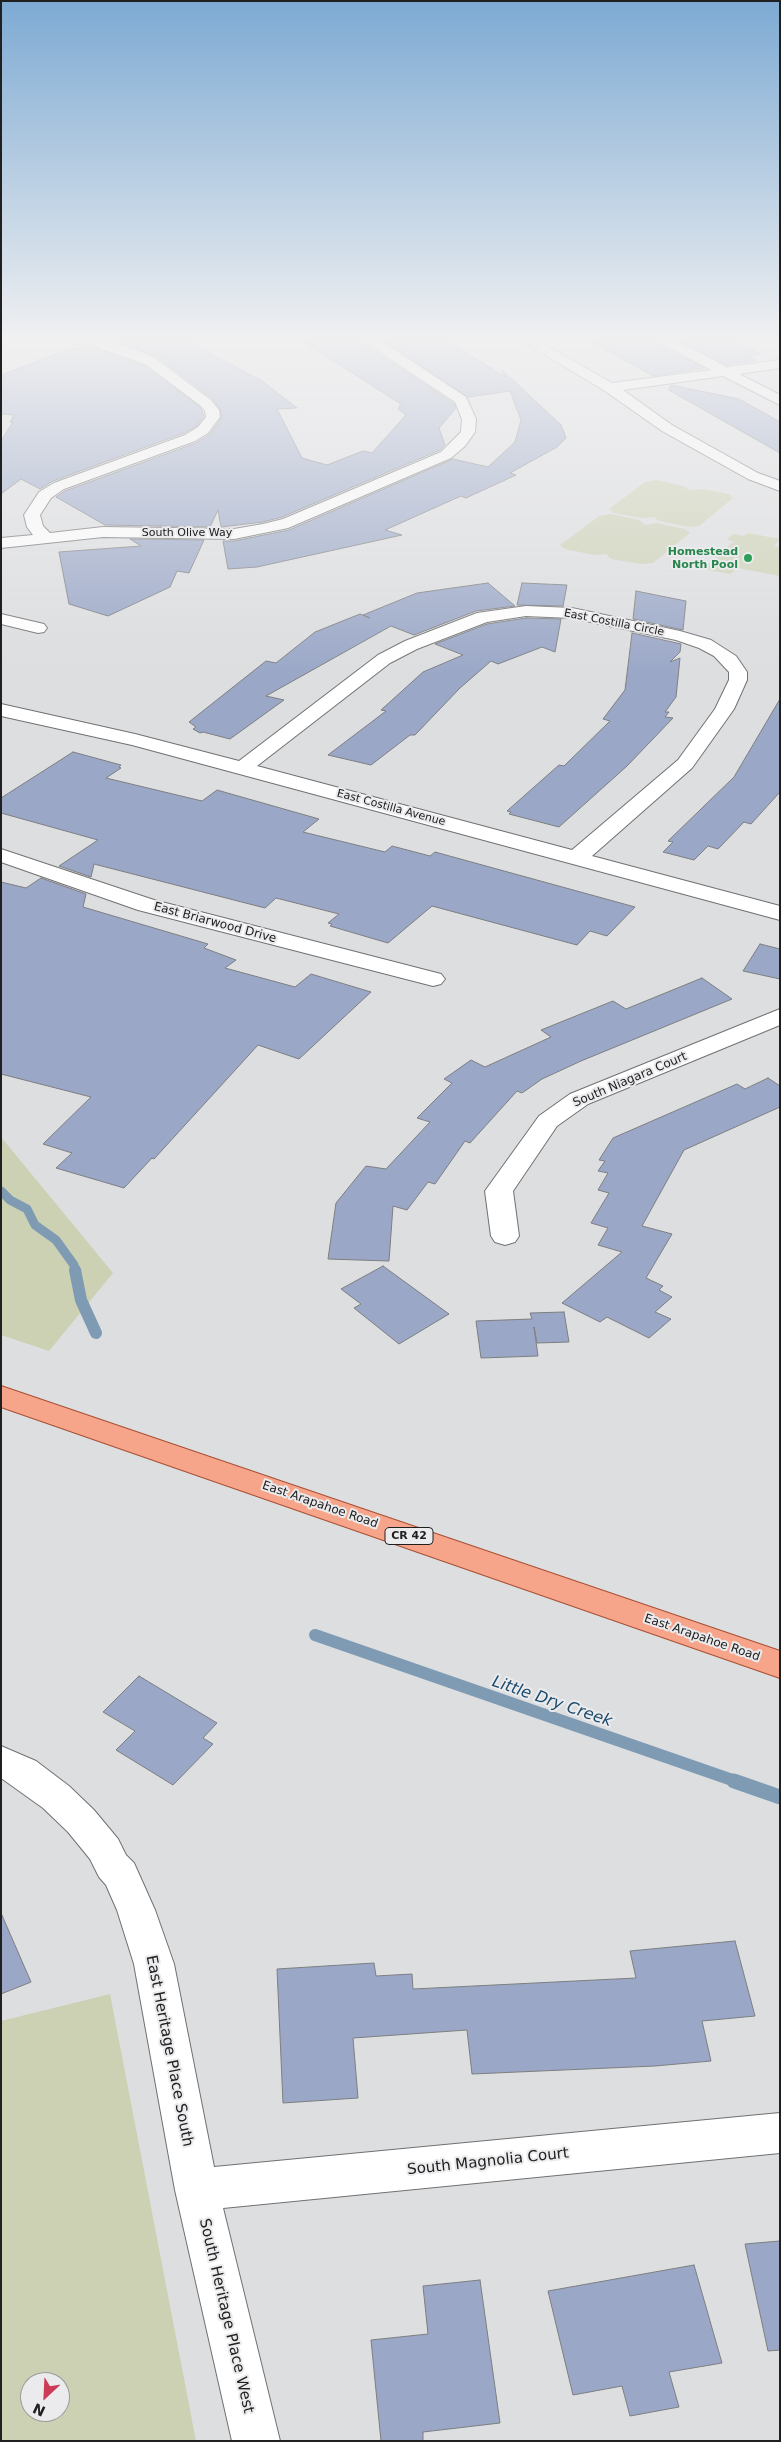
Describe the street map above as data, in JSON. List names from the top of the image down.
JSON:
{
  "streets": {
    "main road": ["East Arapahoe Road", "CR 42"],
    "street": [
      "South Olive Way",
      "East Costilla Circle",
      "East Costilla Avenue",
      "East Briarwood Drive",
      "South Niagara Court",
      "East Heritage Place South",
      "South Magnolia Court",
      "South Heritage Place West"
    ]
  },
  "crossings": [
    ["East Costilla Circle", "East Costilla Avenue"],
    ["East Heritage Place South", "South Magnolia Court"],
    ["East Heritage Place South", "South Heritage Place West"],
    ["South Magnolia Court", "South Heritage Place West"]
  ],
  "water": ["Little Dry Creek"],
  "places": ["Homestead North Pool"],
  "north": "bottom left"
}
